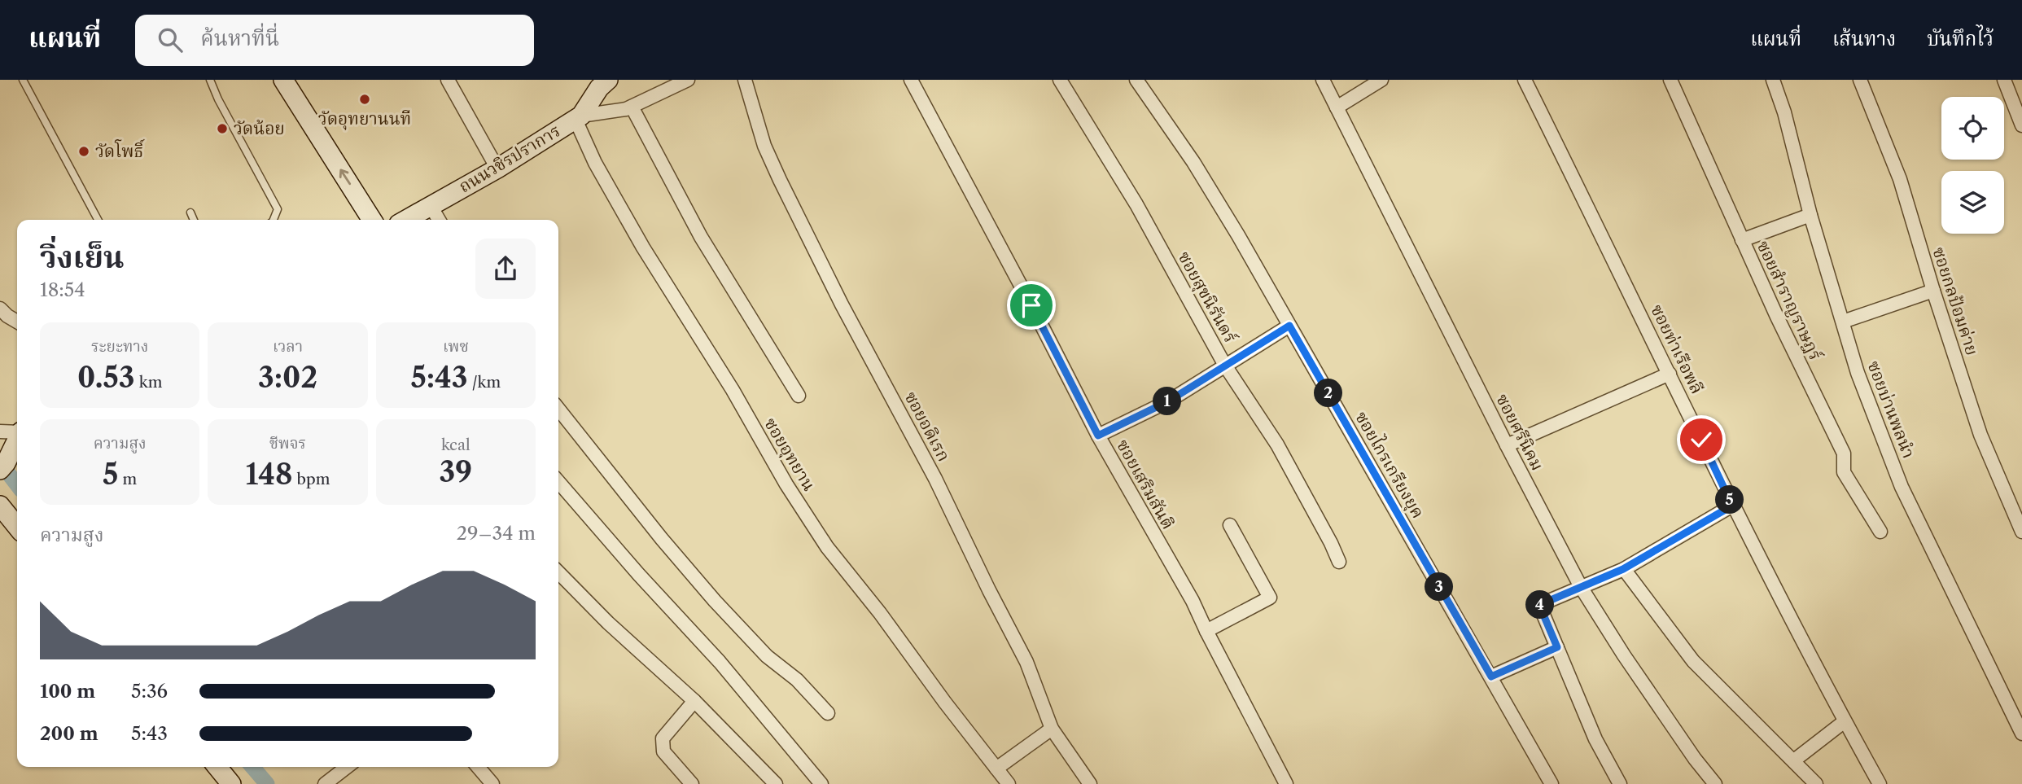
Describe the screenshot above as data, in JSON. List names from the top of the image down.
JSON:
{
  "streets": {
    "street": [
      "ถนนวชิรปราการ",
      "ซอยสุขนิรันดร์",
      "ซอยสำราญราษฎร์",
      "ซอยกลป้อมค่าย",
      "ซอยท่าเรือพลี",
      "ซอยบ่านพลนำ",
      "ซอยอดิเรก",
      "ซอยศรีนิคม",
      "ซอยอุทยาน",
      "ซอยไกรเกรียงยุค",
      "ซอยเสริมสันติ"
    ]
  },
  "crossings": [
    ["ถนนวชิรปราการ", "ซอยอุทยาน"]
  ],
  "places": ["วัดอุทยานนที", "วัดน้อย", "วัดโพธิ์"],
  "page": {
    "header": "แผนที่",
    "search": "ค้นหาที่นี่",
    "nav": ["แผนที่", "เส้นทาง", "บันทึกไว้"],
    "heading": ["วิ่งเย็น", "18:54"],
    "stats": [
      ["ระยะทาง", "0.53 km"],
      ["เวลา", "3:02"],
      ["เพซ", "5:43 /km"],
      ["ความสูง", "5 m"],
      ["ชีพจร", "148 bpm"],
      ["kcal", "39"]
    ],
    "pins": [
      "2",
      "1",
      "5",
      "3",
      "4"
    ],
    "chart": ["ความสูง", "29–34 m"],
    "list": [
      {
        "name": "100 m",
        "note": "5:36"
      },
      {
        "name": "200 m",
        "note": "5:43"
      }
    ]
  }
}
